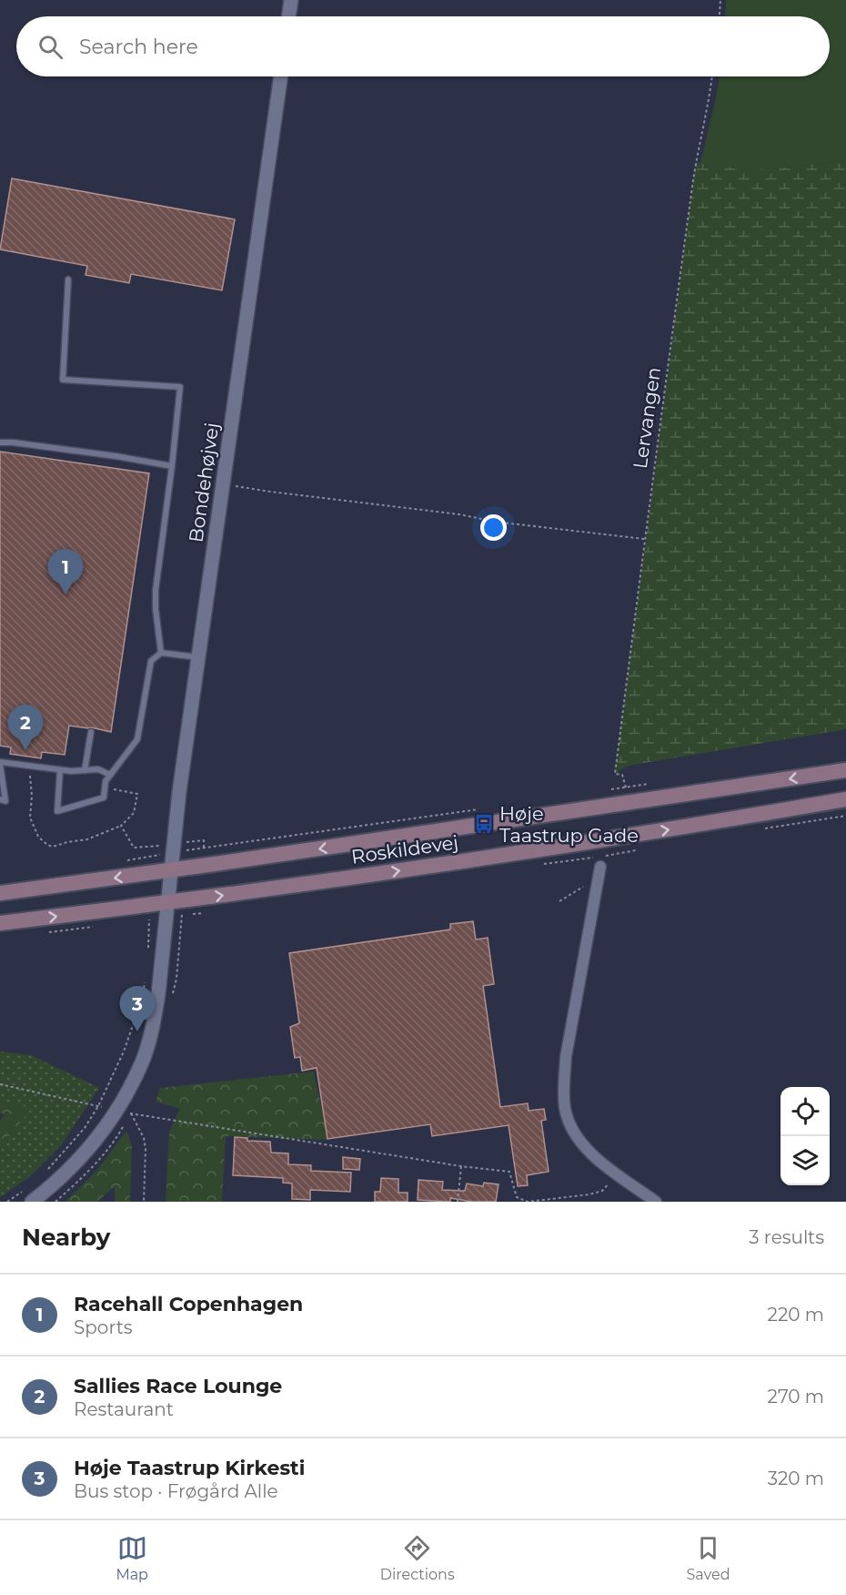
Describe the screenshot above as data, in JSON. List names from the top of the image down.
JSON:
{
  "streets": {
    "main road": ["Roskildevej"],
    "street": ["Bondehøjvej"],
    "path": ["Lervangen"]
  },
  "crossings": [
    ["Bondehøjvej", "Roskildevej"]
  ],
  "places": {
    "bus stop": ["Høje Taastrup Gade"]
  },
  "page": {
    "search": "Search here",
    "pins": ["1", "2", "3"],
    "heading": ["Nearby", "3 results"],
    "list": [
      {
        "mark": "1",
        "name": "Racehall Copenhagen",
        "note": "Sports",
        "value": "220 m"
      },
      {
        "mark": "2",
        "name": "Sallies Race Lounge",
        "note": "Restaurant",
        "value": "270 m"
      },
      {
        "mark": "3",
        "name": "Høje Taastrup Kirkesti",
        "note": "Bus stop · Frøgård Alle",
        "value": "320 m"
      }
    ],
    "nav": ["Map", "Directions", "Saved"]
  }
}
